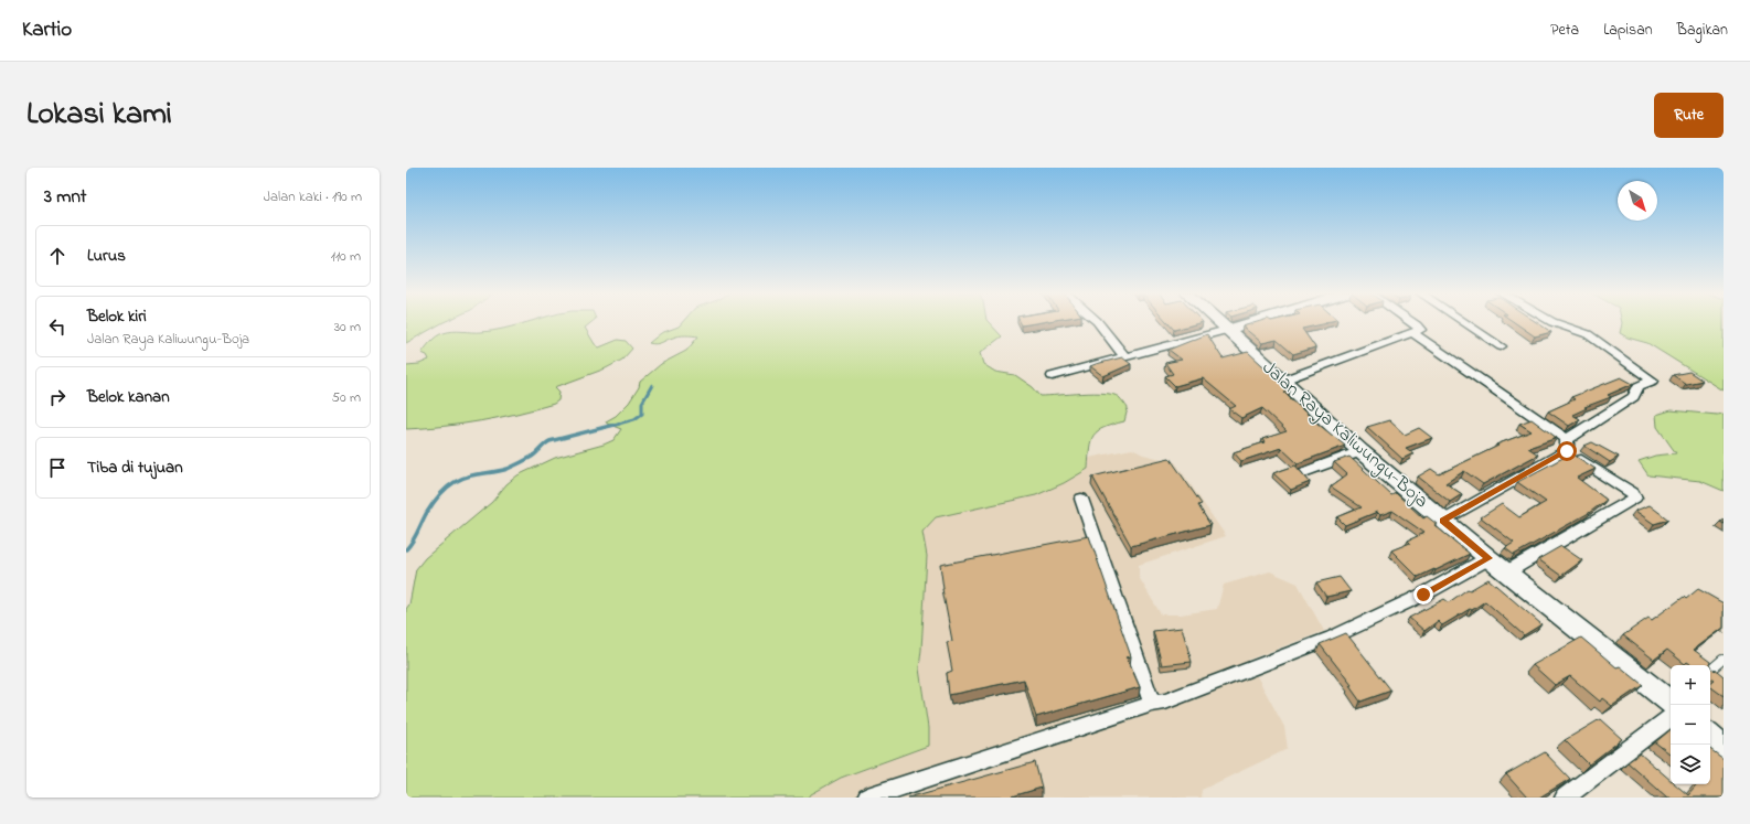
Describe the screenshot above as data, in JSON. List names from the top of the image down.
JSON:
{
  "streets": {
    "main road": ["Jalan Raya Kaliwungu-Boja"]
  },
  "north": "bottom right",
  "page": {
    "header": "Kartio",
    "nav": ["Peta", "Lapisan", "Bagikan"],
    "title": "Lokasi kami",
    "buttons": "Rute",
    "heading": ["3 mnt", "Jalan kaki · 190 m"],
    "list": [
      ["Lurus", "110 m"],
      ["Belok kiri", "Jalan Raya Kaliwungu-Boja", "30 m"],
      ["Belok kanan", "50 m"],
      "Tiba di tujuan"
    ],
    "map_buttons": ["+", "−"]
  }
}
